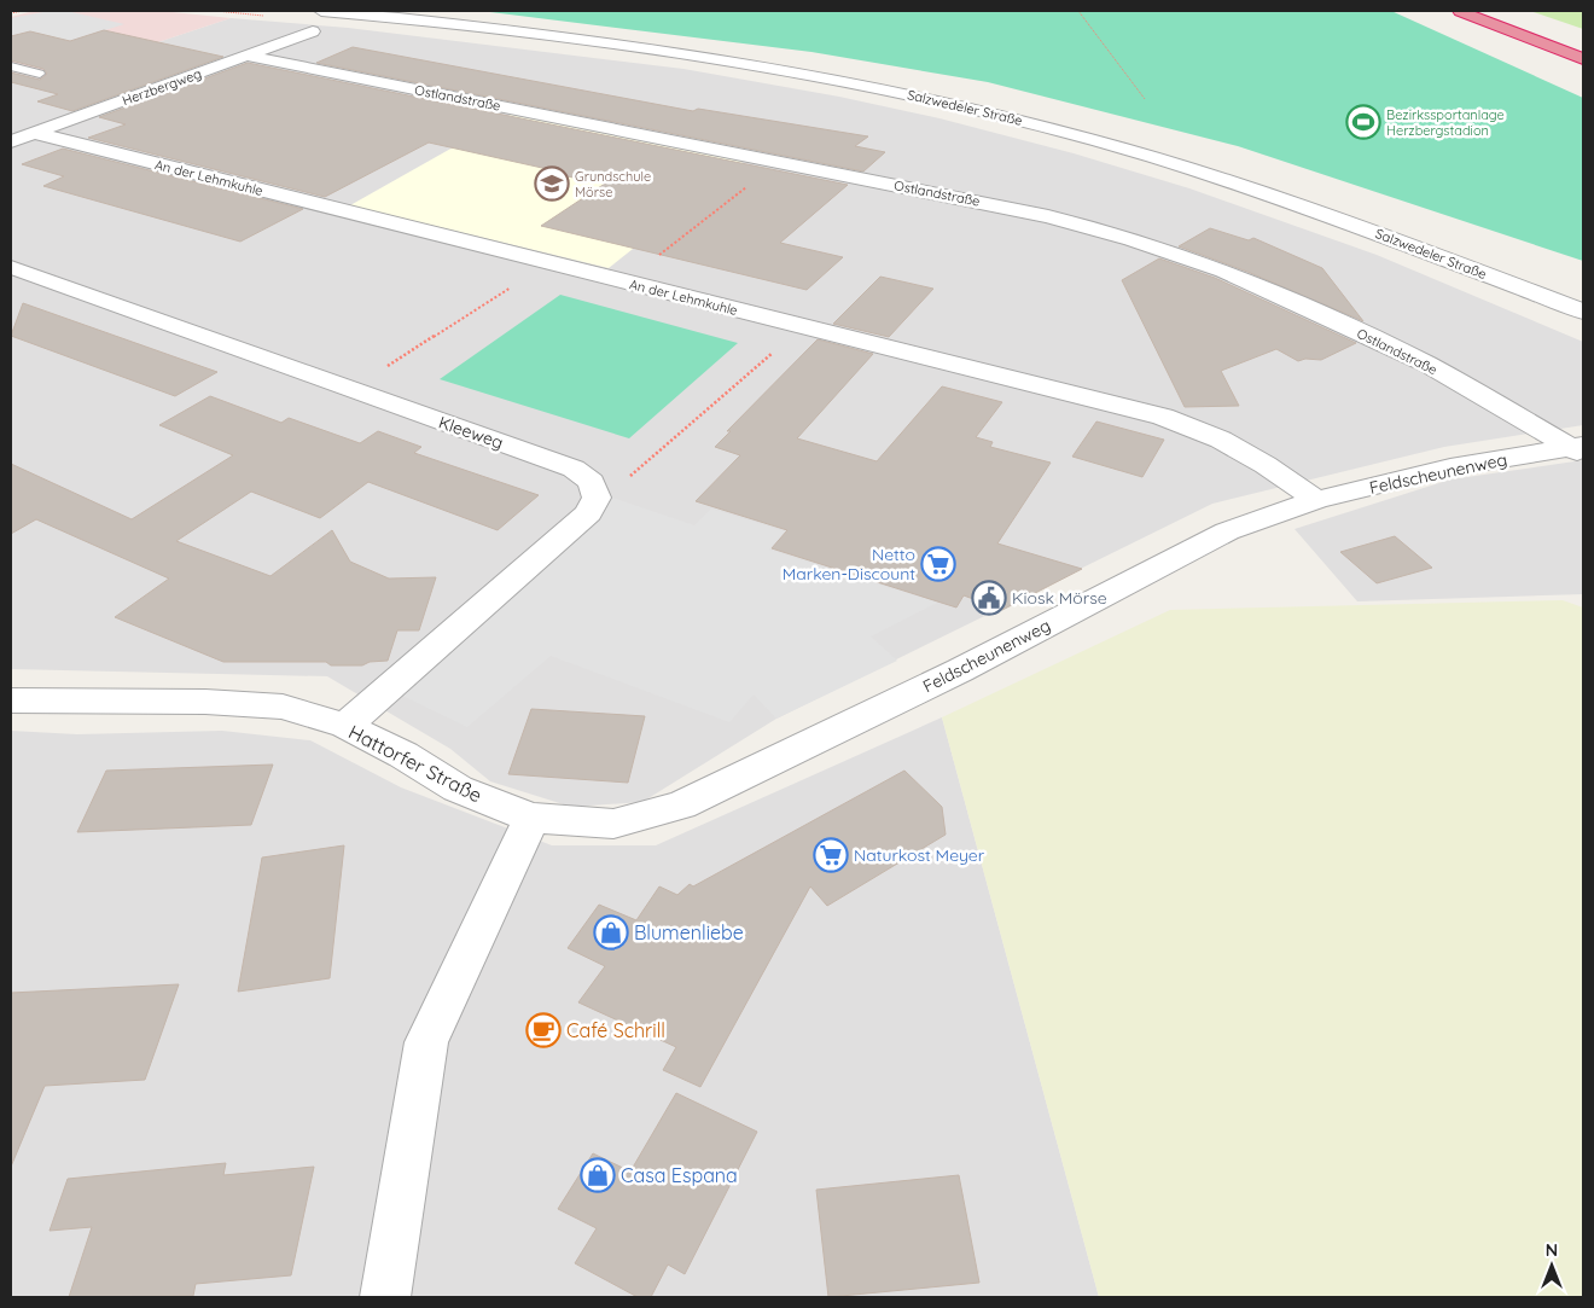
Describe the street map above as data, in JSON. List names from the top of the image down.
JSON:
{
  "streets": {
    "street": [
      "Herzbergweg",
      "Ostlandstraße",
      "Salzwedeler Straße",
      "An der Lehmkuhle",
      "Kleeweg",
      "Feldscheunenweg",
      "Hattorfer Straße"
    ]
  },
  "crossings": [
    ["Herzbergweg", "Ostlandstraße"],
    ["Herzbergweg", "An der Lehmkuhle"],
    ["Ostlandstraße", "Feldscheunenweg"],
    ["An der Lehmkuhle", "Feldscheunenweg"],
    ["Feldscheunenweg", "Hattorfer Straße"]
  ],
  "places": {
    "sports": ["Bezirkssportanlage Herzbergstadion"],
    "school or university": ["Grundschule Mörse"],
    "supermarket": ["Netto Marken-Discount", "Naturkost Meyer"],
    "public building": ["Kiosk Mörse"],
    "shop": ["Blumenliebe", "Casa Espana"],
    "cafe": ["Café Schrill"]
  },
  "north": "top"
}
